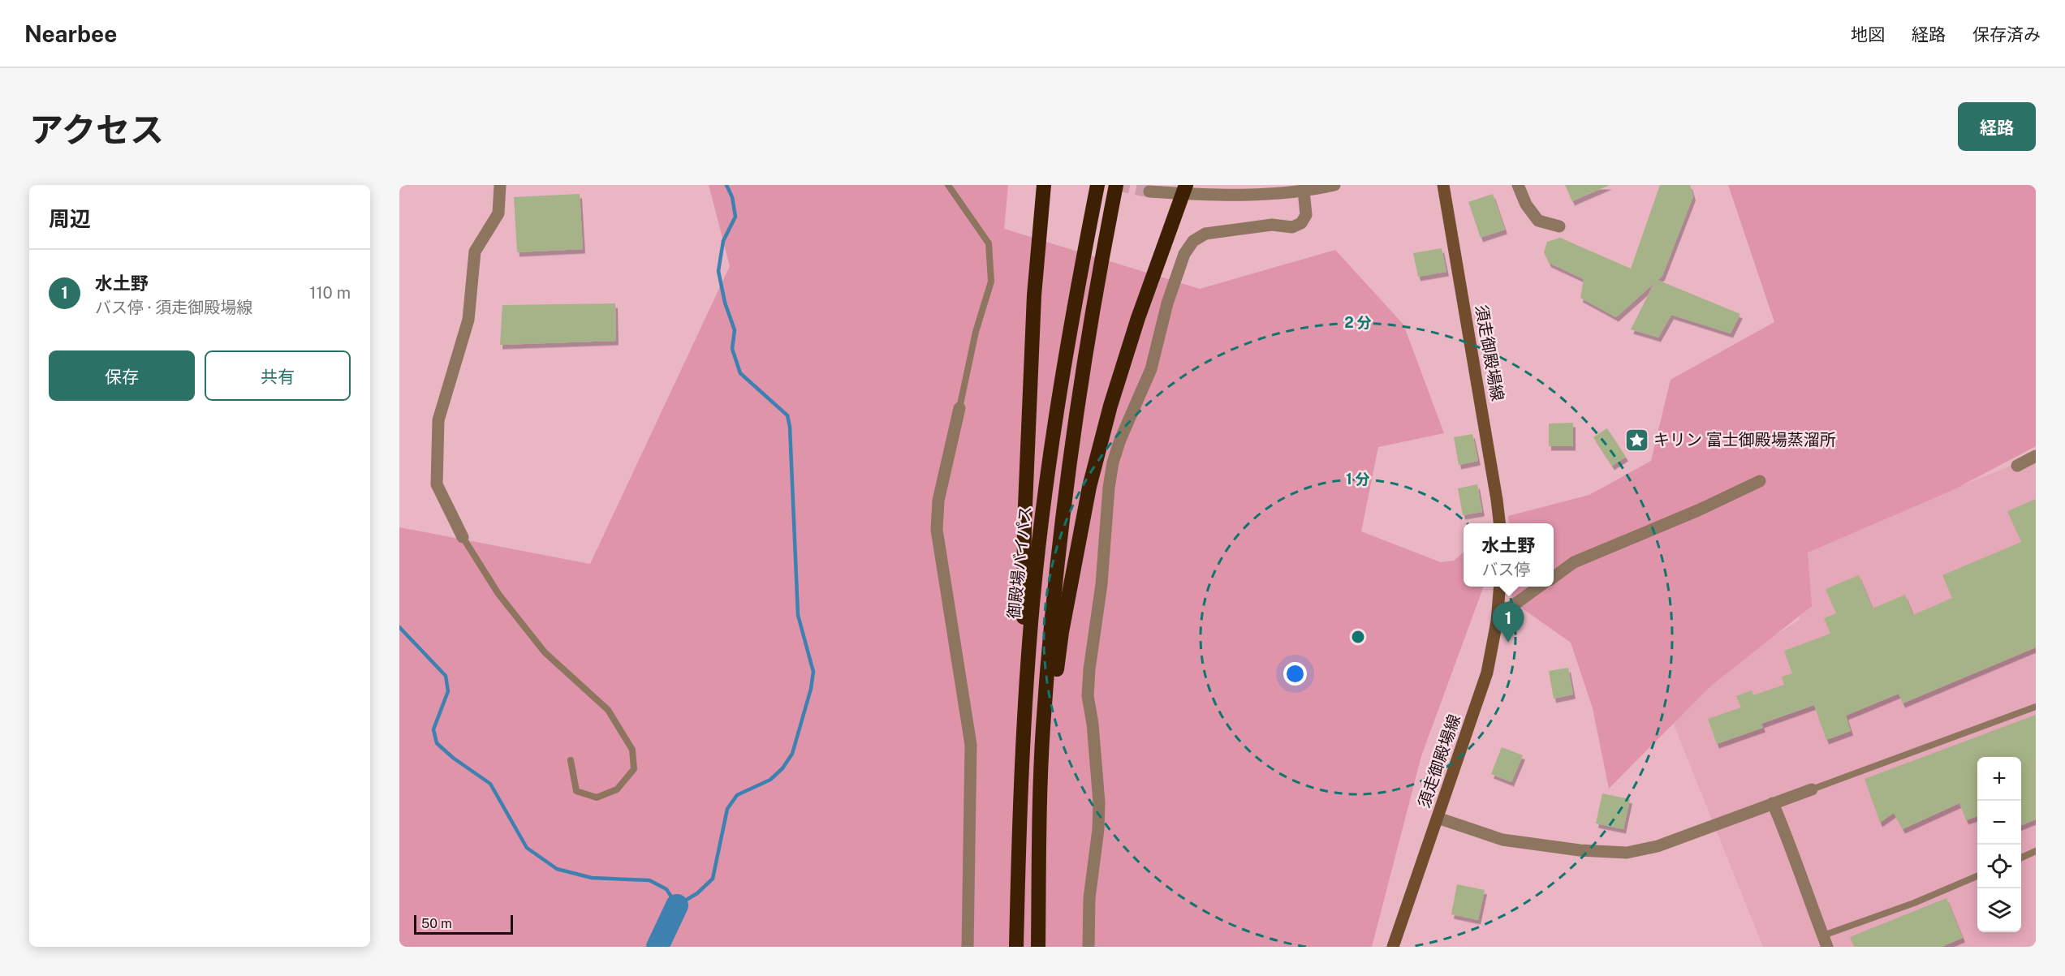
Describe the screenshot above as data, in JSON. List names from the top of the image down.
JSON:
{
  "streets": {
    "highway": ["御殿場バイパス"],
    "main road": ["須走御殿場線"]
  },
  "places": {
    "place": ["キリン 富士御殿場蒸溜所"]
  },
  "scale_bar": "50 m",
  "page": {
    "header": "Nearbee",
    "nav": ["地図", "経路", "保存済み"],
    "title": "アクセス",
    "buttons": [
      "経路",
      ["保存", "共有"]
    ],
    "heading": "周辺",
    "list": [
      {
        "mark": "1",
        "name": "水土野",
        "note": "バス停 · 須走御殿場線",
        "value": "110 m"
      }
    ],
    "popup": ["水土野", "バス停"],
    "pins": "1",
    "map_buttons": ["+", "−"],
    "scale": "50 m"
  },
  "rings": ["2 分", "1 分"]
}
